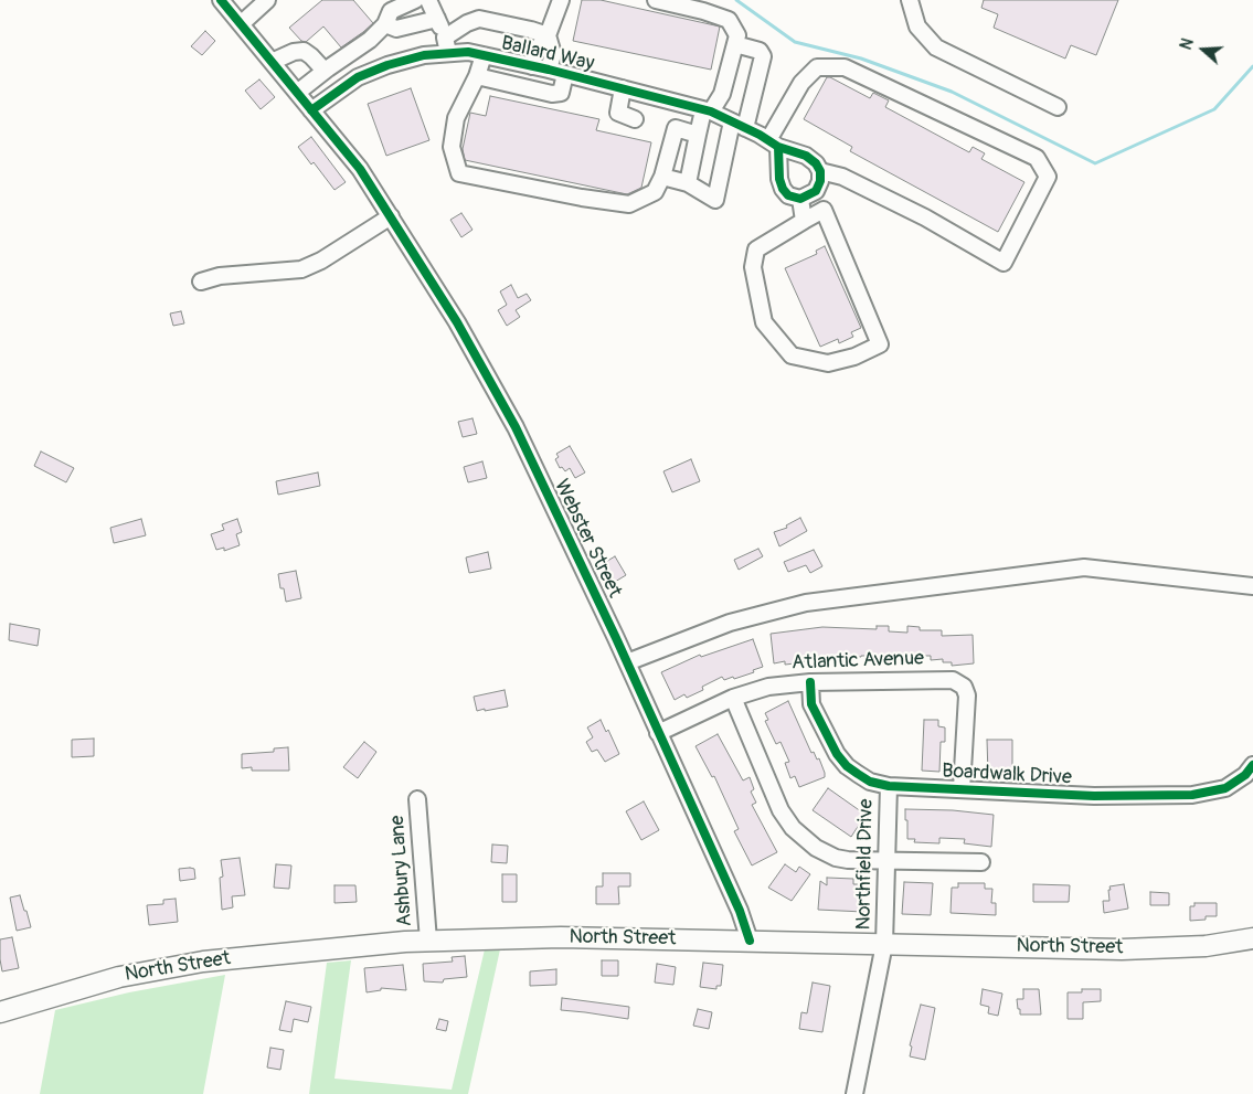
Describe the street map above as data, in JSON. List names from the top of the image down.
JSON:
{
  "streets": {
    "main road": ["North Street"],
    "street": [
      "Ballard Way",
      "Webster Street",
      "Atlantic Avenue",
      "Boardwalk Drive",
      "Northfield Drive",
      "Ashbury Lane"
    ]
  },
  "crossings": [
    ["Ballard Way", "Webster Street"],
    ["Webster Street", "Atlantic Avenue"],
    ["Webster Street", "North Street"],
    ["Atlantic Avenue", "Boardwalk Drive"],
    ["Boardwalk Drive", "Northfield Drive"],
    ["Northfield Drive", "North Street"],
    ["Ashbury Lane", "North Street"]
  ],
  "north": "left"
}
